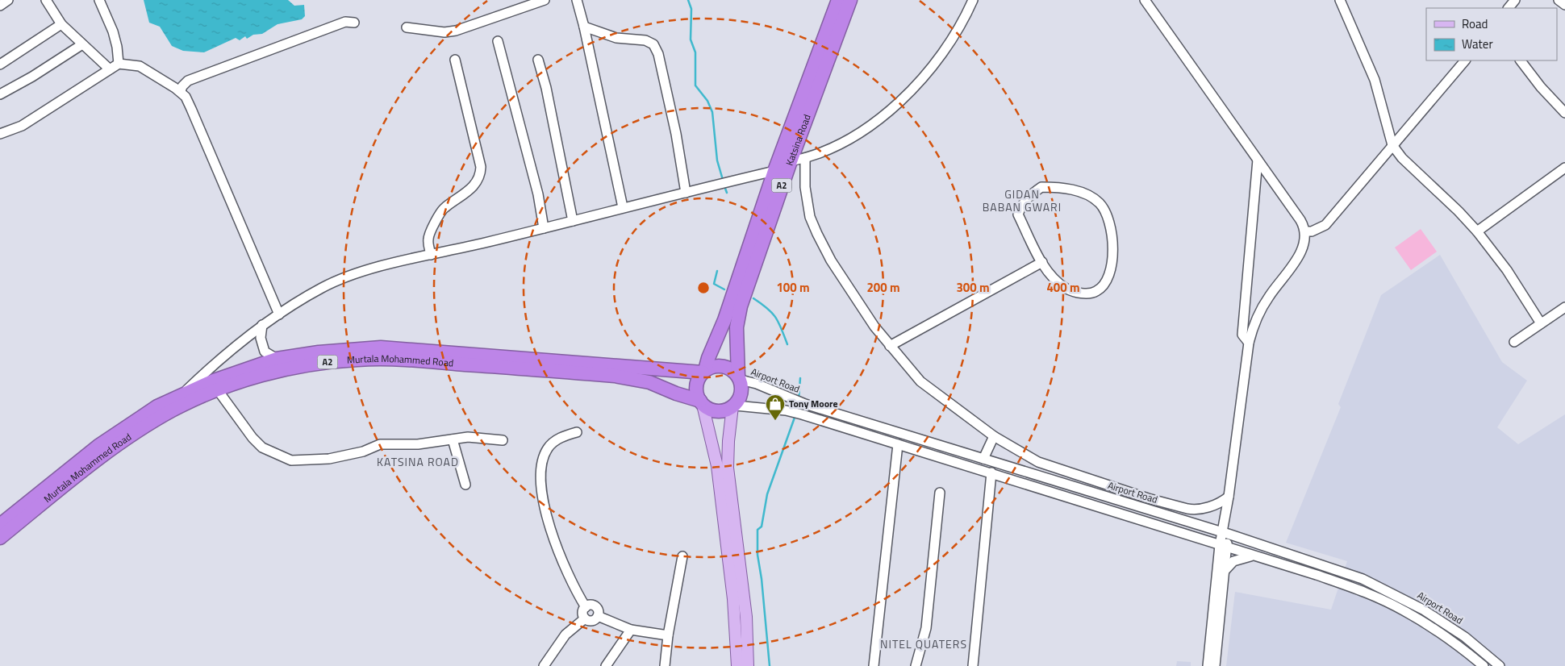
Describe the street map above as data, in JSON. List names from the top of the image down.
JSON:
{
  "streets": {
    "highway": ["Katsina Road", "A2", "Murtala Mohammed Road"],
    "street": ["Airport Road"]
  },
  "crossings": [
    ["Katsina Road", "A2"],
    ["Katsina Road", "Murtala Mohammed Road"],
    ["Katsina Road", "Airport Road"],
    ["A2", "Murtala Mohammed Road"],
    ["A2", "Airport Road"],
    ["Murtala Mohammed Road", "Airport Road"]
  ],
  "districts": ["GIDAN BABAN GWARI", "KATSINA ROAD", "NITEL QUATERS"],
  "places": {
    "shop": ["Tony Moore"]
  },
  "legend": ["Road", "Water"],
  "rings": [
    "100 m",
    "200 m",
    "300 m",
    "400 m"
  ]
}
